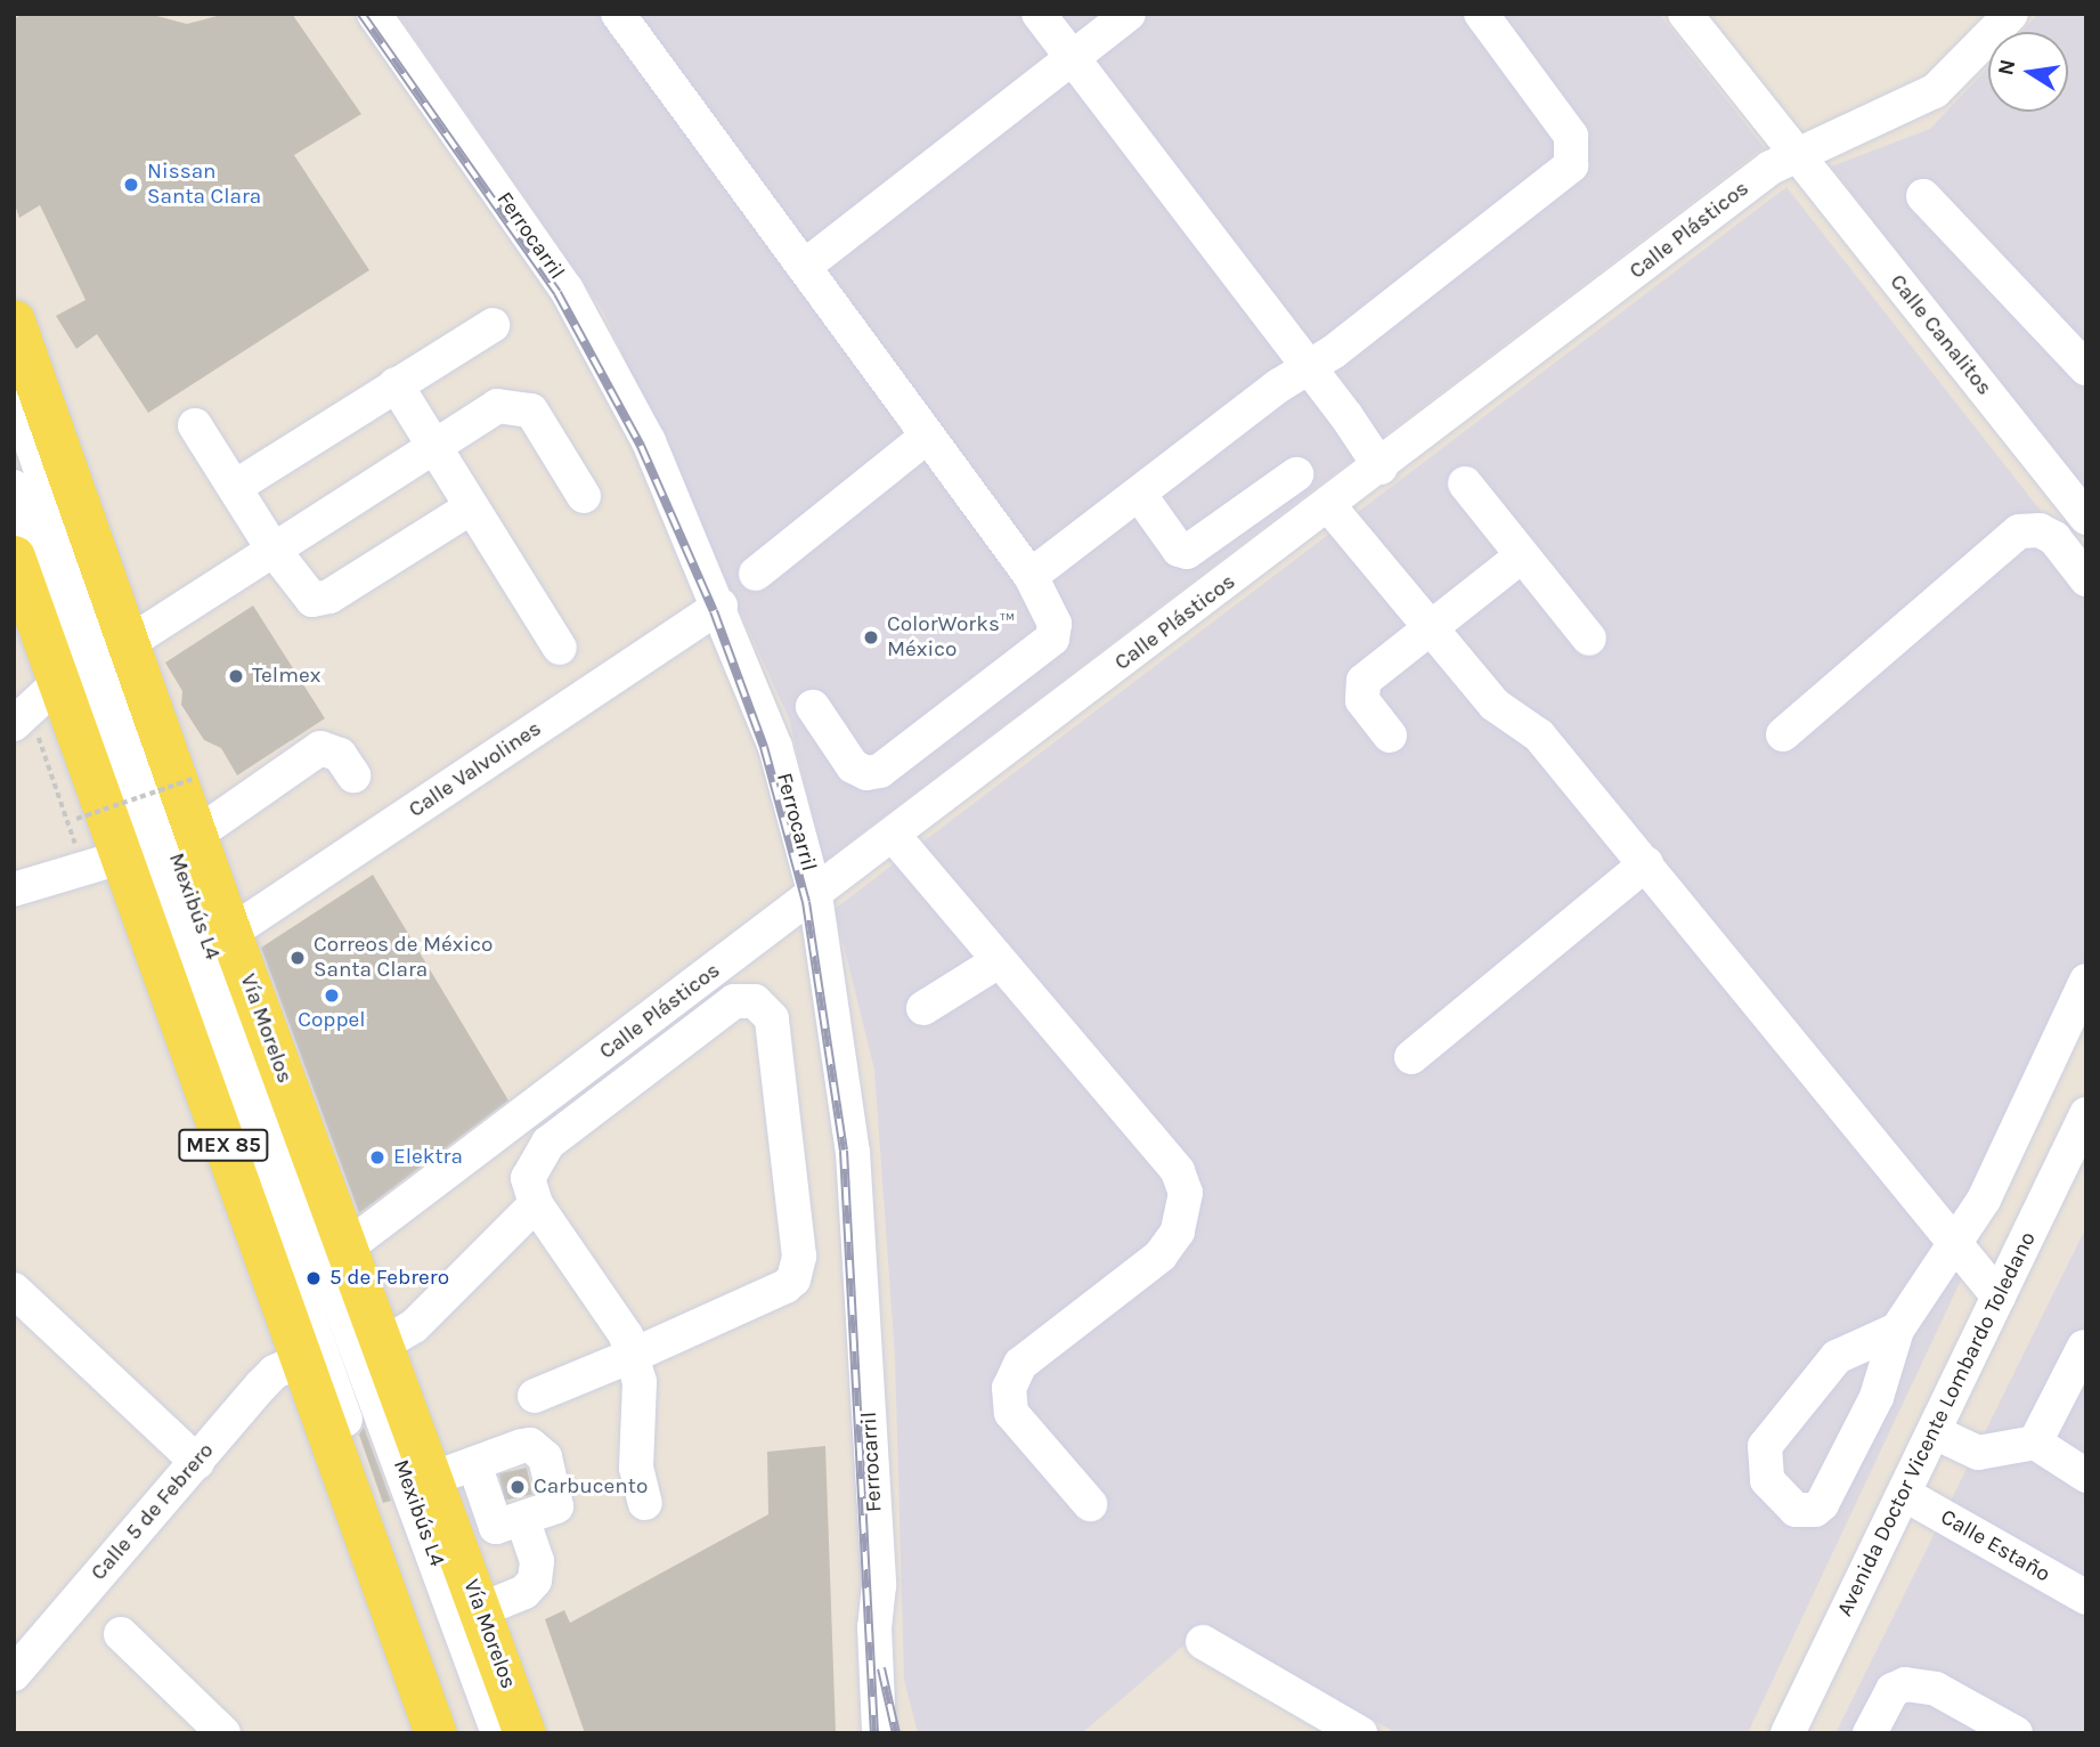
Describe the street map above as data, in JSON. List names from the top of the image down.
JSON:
{
  "streets": {
    "main road": ["Vía Morelos", "MEX 85"],
    "street": [
      "Calle Plásticos",
      "Ferrocarril",
      "Calle Canalitos",
      "Calle Valvolines",
      "Mexibús L4",
      "Avenida Doctor Vicente Lombardo Toledano",
      "Calle 5 de Febrero",
      "Calle Estaño"
    ]
  },
  "crossings": [
    ["Calle Plásticos", "Ferrocarril"],
    ["Calle Plásticos", "Calle Canalitos"],
    ["Calle Plásticos", "Vía Morelos"],
    ["Ferrocarril", "Calle Valvolines"],
    ["Calle Valvolines", "Vía Morelos"],
    ["Mexibús L4", "Vía Morelos"],
    ["Vía Morelos", "Calle 5 de Febrero"],
    ["Avenida Doctor Vicente Lombardo Toledano", "Calle Estaño"]
  ],
  "places": [
    "Nissan Santa Clara",
    "ColorWorks™ México",
    "Telmex",
    "Correos de México Santa Clara",
    "Coppel",
    "Elektra",
    "5 de Febrero",
    "Carbucento"
  ],
  "north": "left"
}
